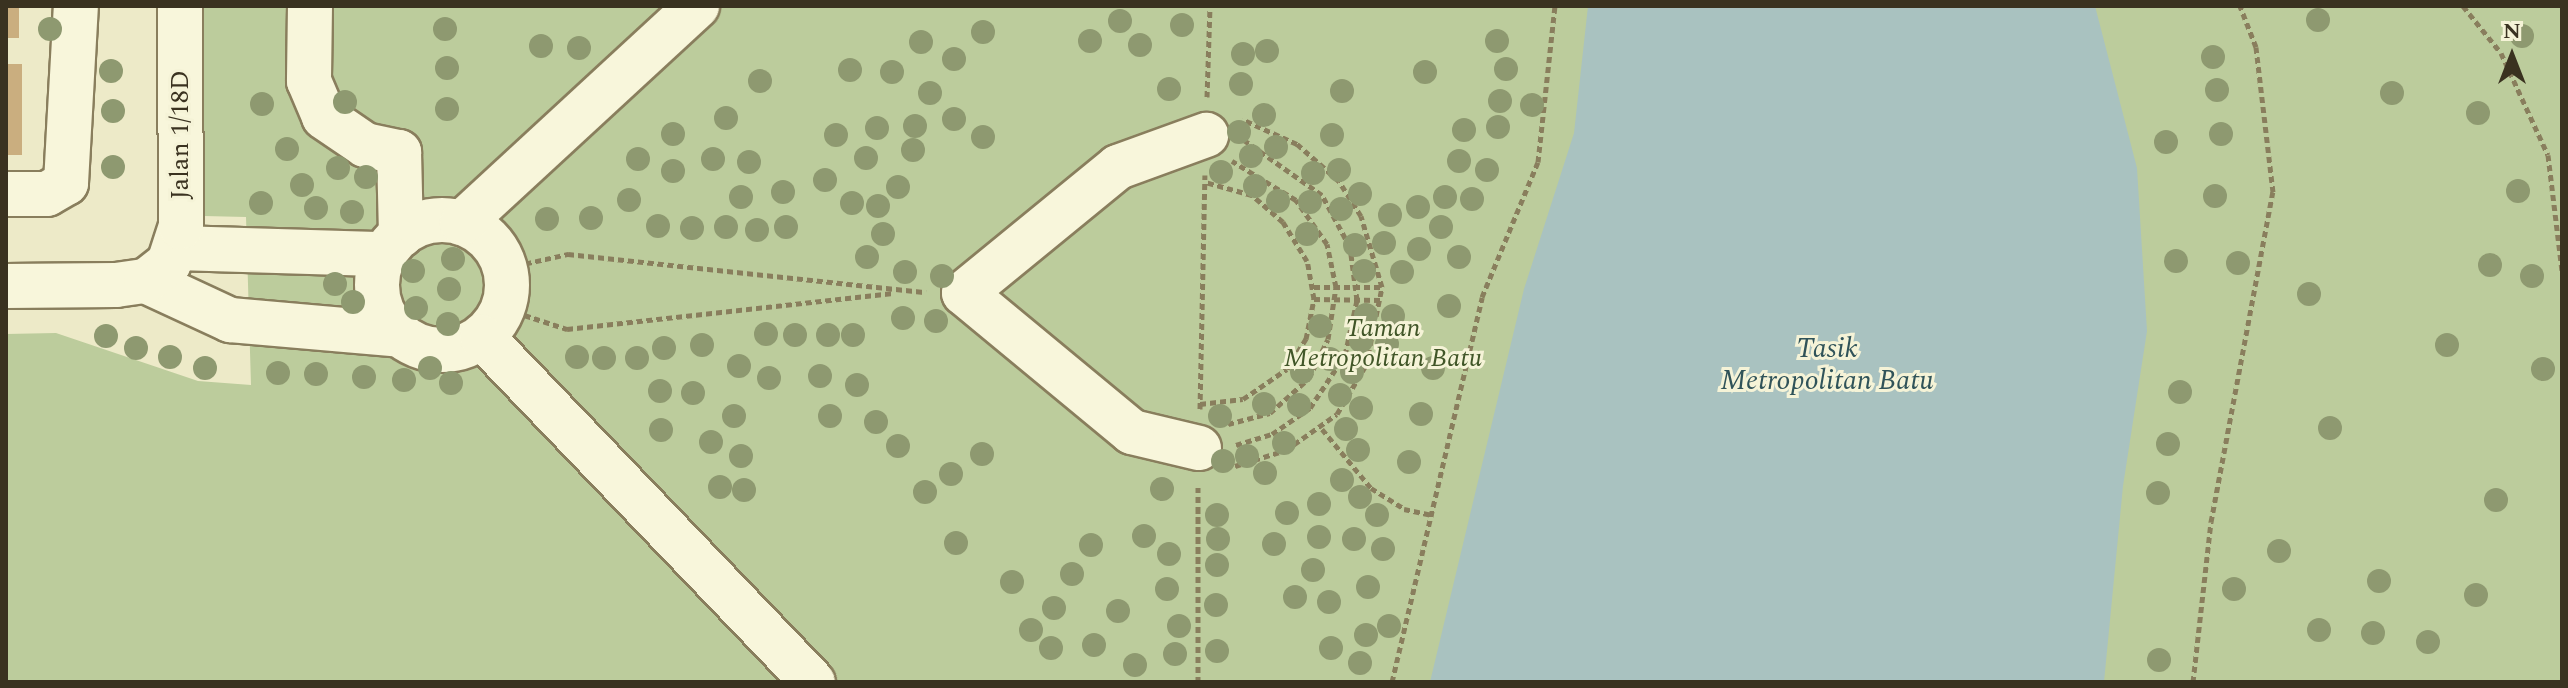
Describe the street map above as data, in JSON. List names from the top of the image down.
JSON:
{
  "streets": {
    "street": ["Jalan 1/18D"]
  },
  "water": ["Tasik Metropolitan Batu"],
  "parks": ["Taman Metropolitan Batu"],
  "north": "top"
}
